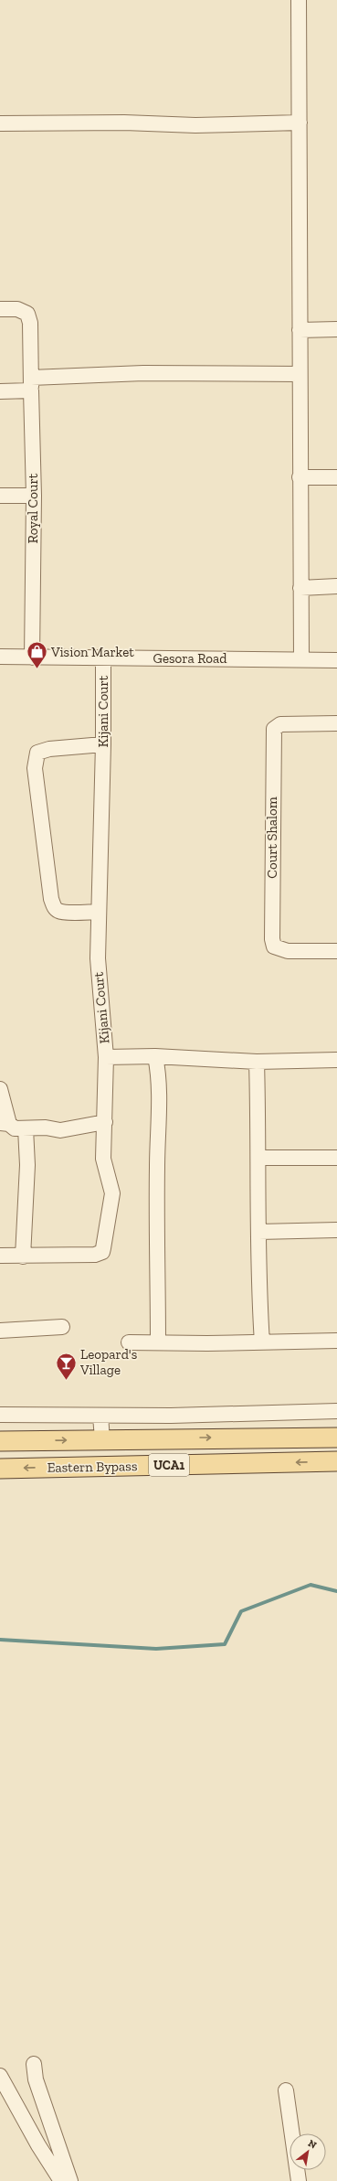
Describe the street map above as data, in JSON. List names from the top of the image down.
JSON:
{
  "streets": {
    "main road": ["UCA1", "Eastern Bypass"],
    "street": [
      "Royal Court",
      "Gesora Road",
      "Kijani Court",
      "Court Shalom"
    ]
  },
  "crossings": [
    ["Royal Court", "Gesora Road"],
    ["Gesora Road", "Kijani Court"]
  ],
  "places": {
    "shop": ["Vision Market"],
    "bar": ["Leopard's Village"]
  },
  "north": "top right"
}
